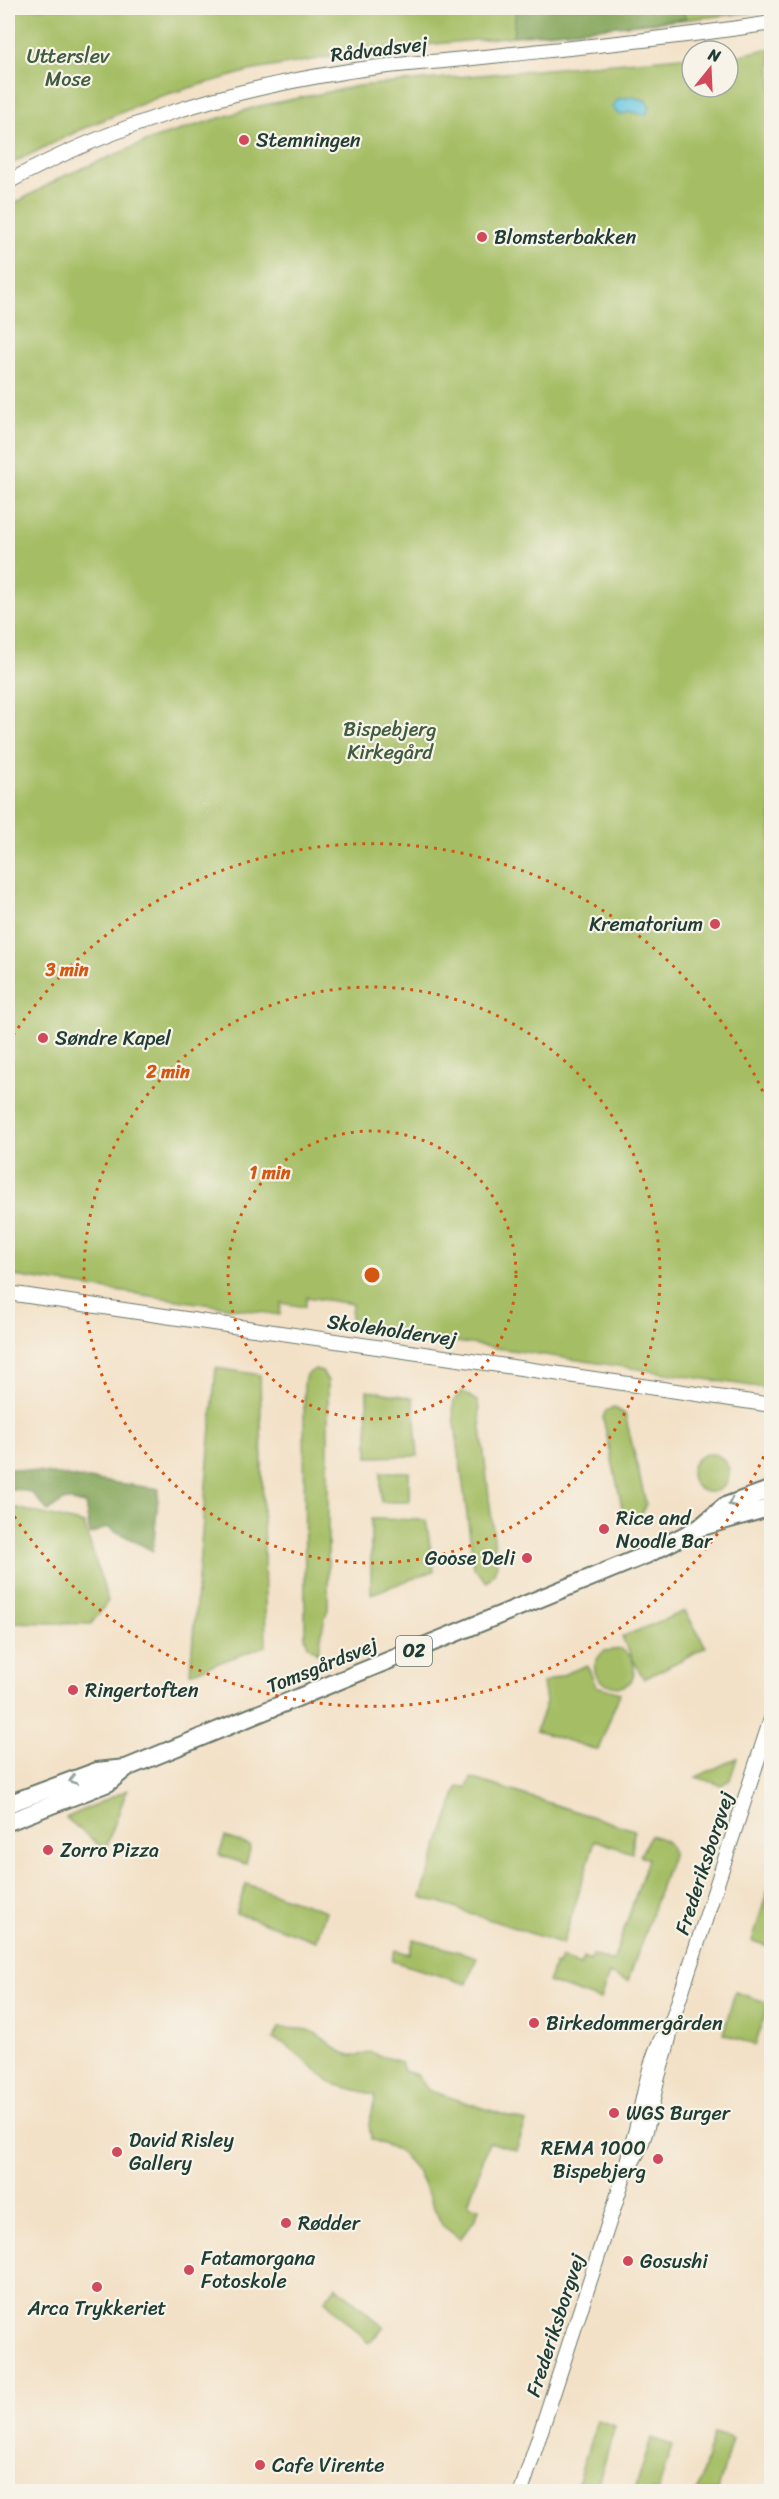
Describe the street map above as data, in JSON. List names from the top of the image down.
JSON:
{
  "streets": {
    "main road": ["O2", "Tomsgårdsvej"],
    "street": ["Rådvadsvej", "Skoleholdervej", "Frederiksborgvej"]
  },
  "parks": ["Utterslev Mose", "Bispebjerg Kirkegård"],
  "places": [
    "Stemningen",
    "Blomsterbakken",
    "Krematorium",
    "Søndre Kapel",
    "Rice and Noodle Bar",
    "Goose Deli",
    "Ringertoften",
    "Zorro Pizza",
    "Birkedommergården",
    "WGS Burger",
    "David Risley Gallery",
    "REMA 1000 Bispebjerg",
    "Rødder",
    "Gosushi",
    "Fatamorgana Fotoskole",
    "Arca Trykkeriet",
    "Cafe Virente"
  ],
  "north": "top",
  "rings": ["3 min", "2 min", "1 min"]
}
